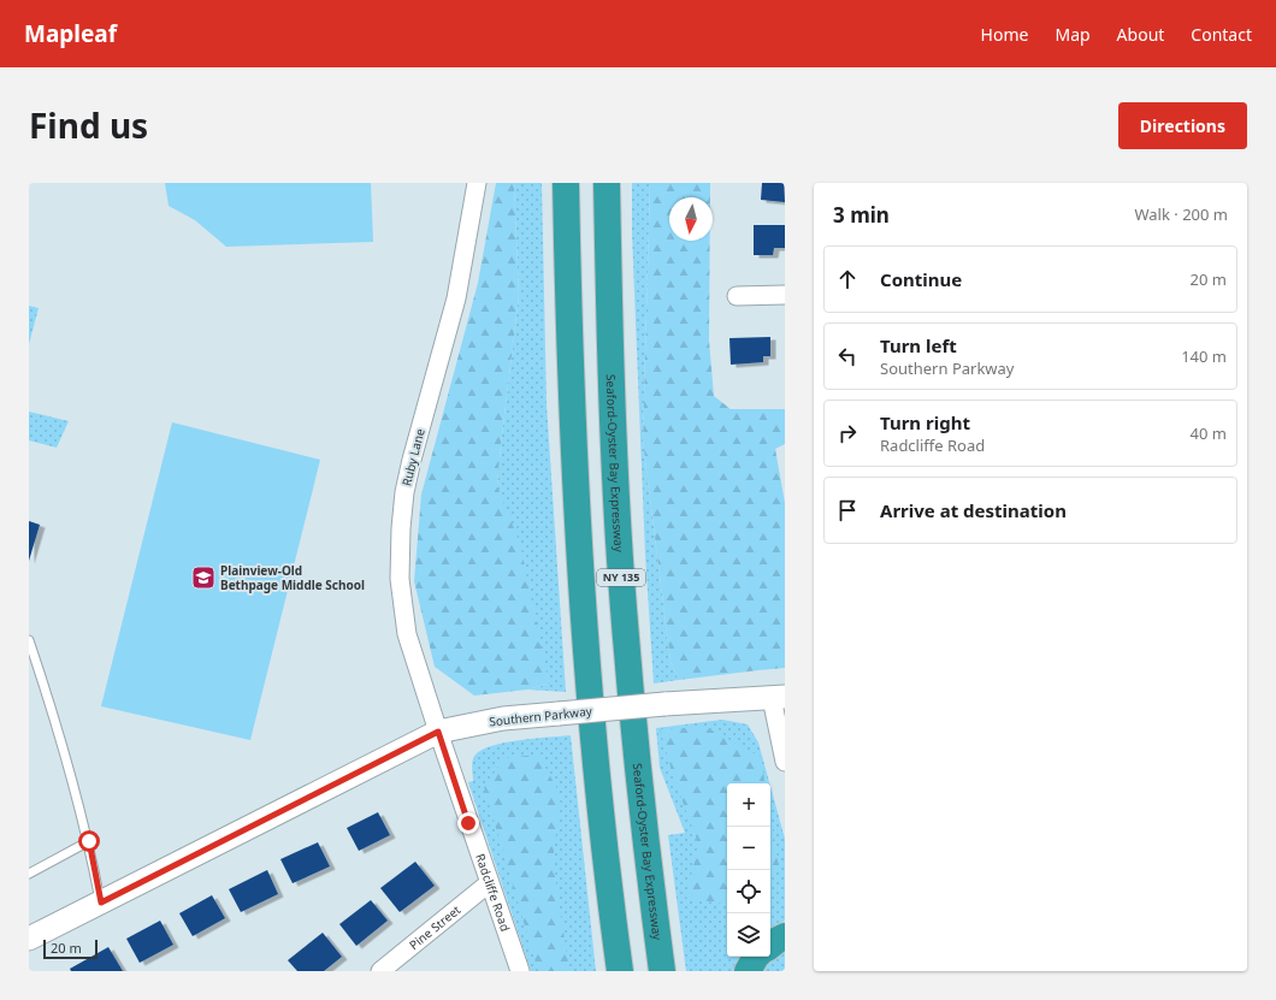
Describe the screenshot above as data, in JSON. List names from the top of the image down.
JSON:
{
  "streets": {
    "highway": ["Seaford-Oyster Bay Expressway", "NY 135"],
    "street": [
      "Ruby Lane",
      "Southern Parkway",
      "Radcliffe Road",
      "Pine Street"
    ]
  },
  "crossings": [
    ["Ruby Lane", "Southern Parkway"],
    ["Ruby Lane", "Radcliffe Road"],
    ["Southern Parkway", "Radcliffe Road"],
    ["Radcliffe Road", "Pine Street"]
  ],
  "places": {
    "school or university": ["Plainview-Old Bethpage Middle School"]
  },
  "scale_bar": "20 m",
  "north": "bottom",
  "page": {
    "header": "Mapleaf",
    "nav": [
      "Home",
      "Map",
      "About",
      "Contact"
    ],
    "title": "Find us",
    "buttons": "Directions",
    "heading": ["3 min", "Walk · 200 m"],
    "list": [
      ["Continue", "20 m"],
      ["Turn left", "Southern Parkway", "140 m"],
      ["Turn right", "Radcliffe Road", "40 m"],
      "Arrive at destination"
    ],
    "map_buttons": ["+", "−"],
    "scale": "20 m"
  }
}
